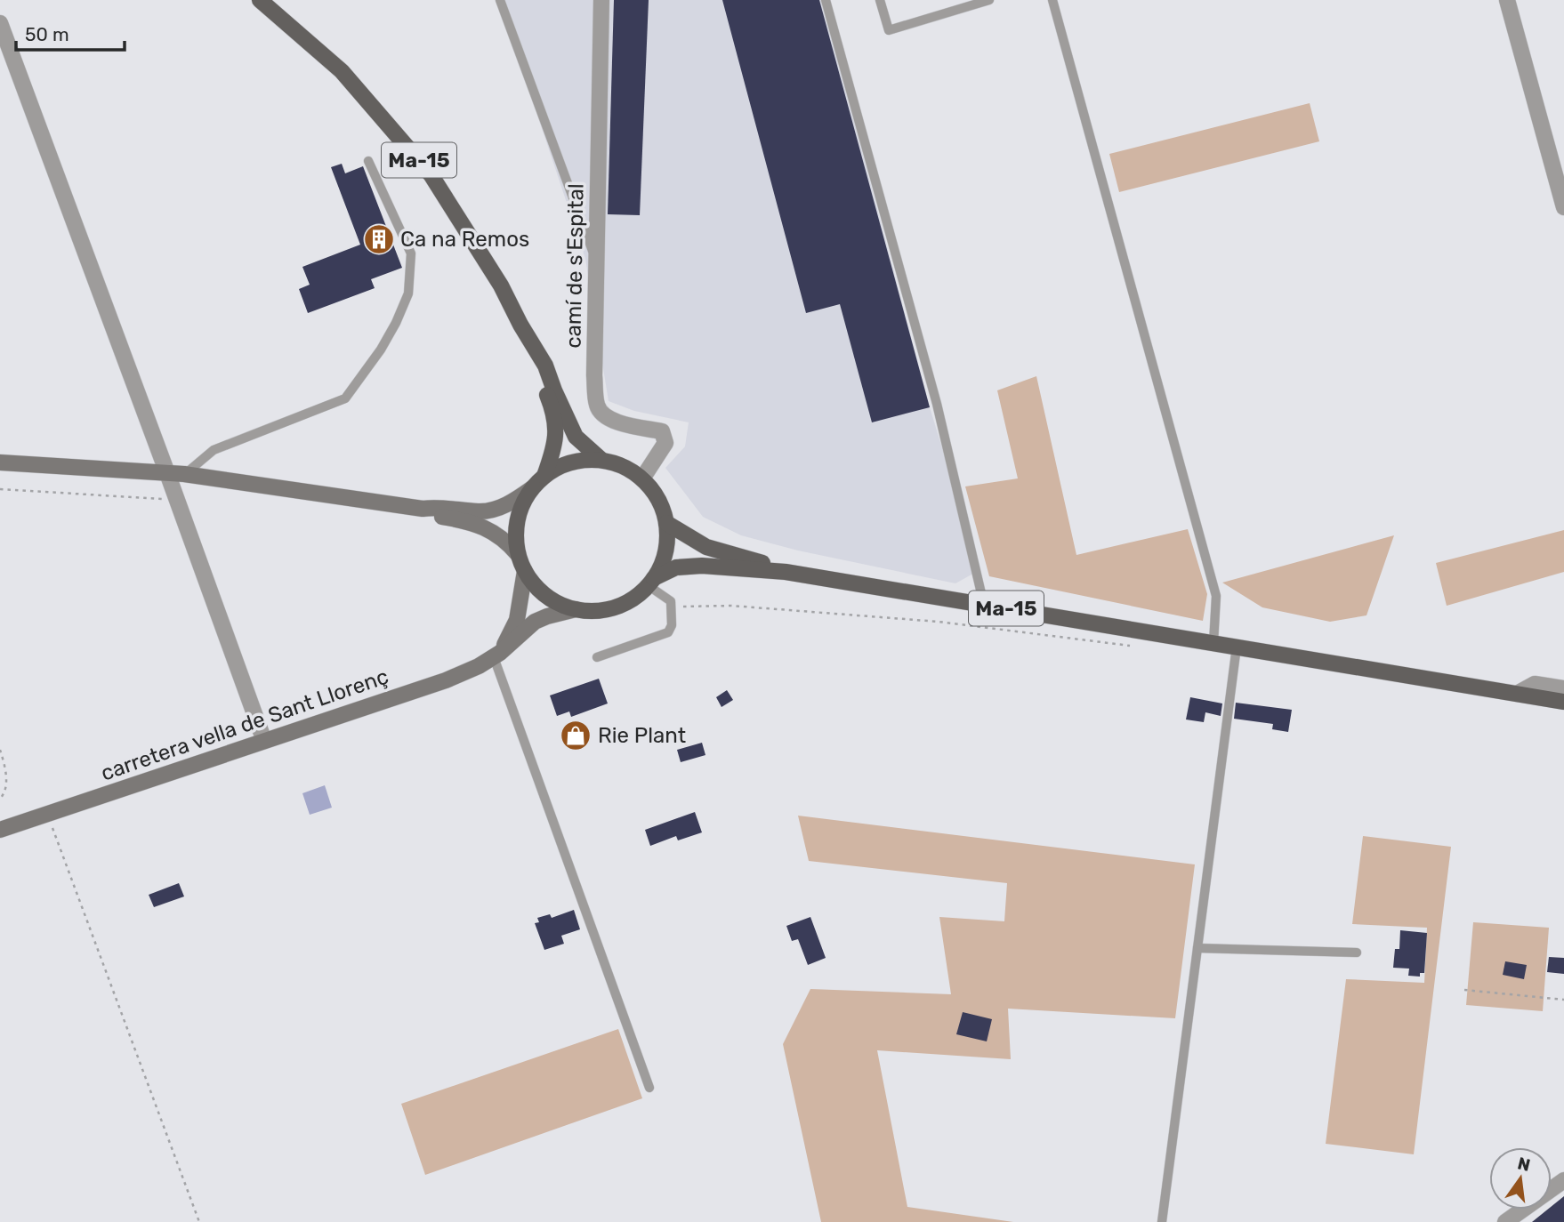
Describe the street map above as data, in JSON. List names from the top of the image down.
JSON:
{
  "streets": {
    "main road": ["Ma-15"],
    "street": ["camí de s'Espital", "carretera vella de Sant Llorenç"]
  },
  "crossings": [
    ["Ma-15", "camí de s'Espital"],
    ["Ma-15", "carretera vella de Sant Llorenç"],
    ["camí de s'Espital", "carretera vella de Sant Llorenç"]
  ],
  "places": {
    "building": ["Ca na Remos"],
    "shop": ["Rie Plant"]
  },
  "scale_bar": "50 m",
  "north": "top"
}
